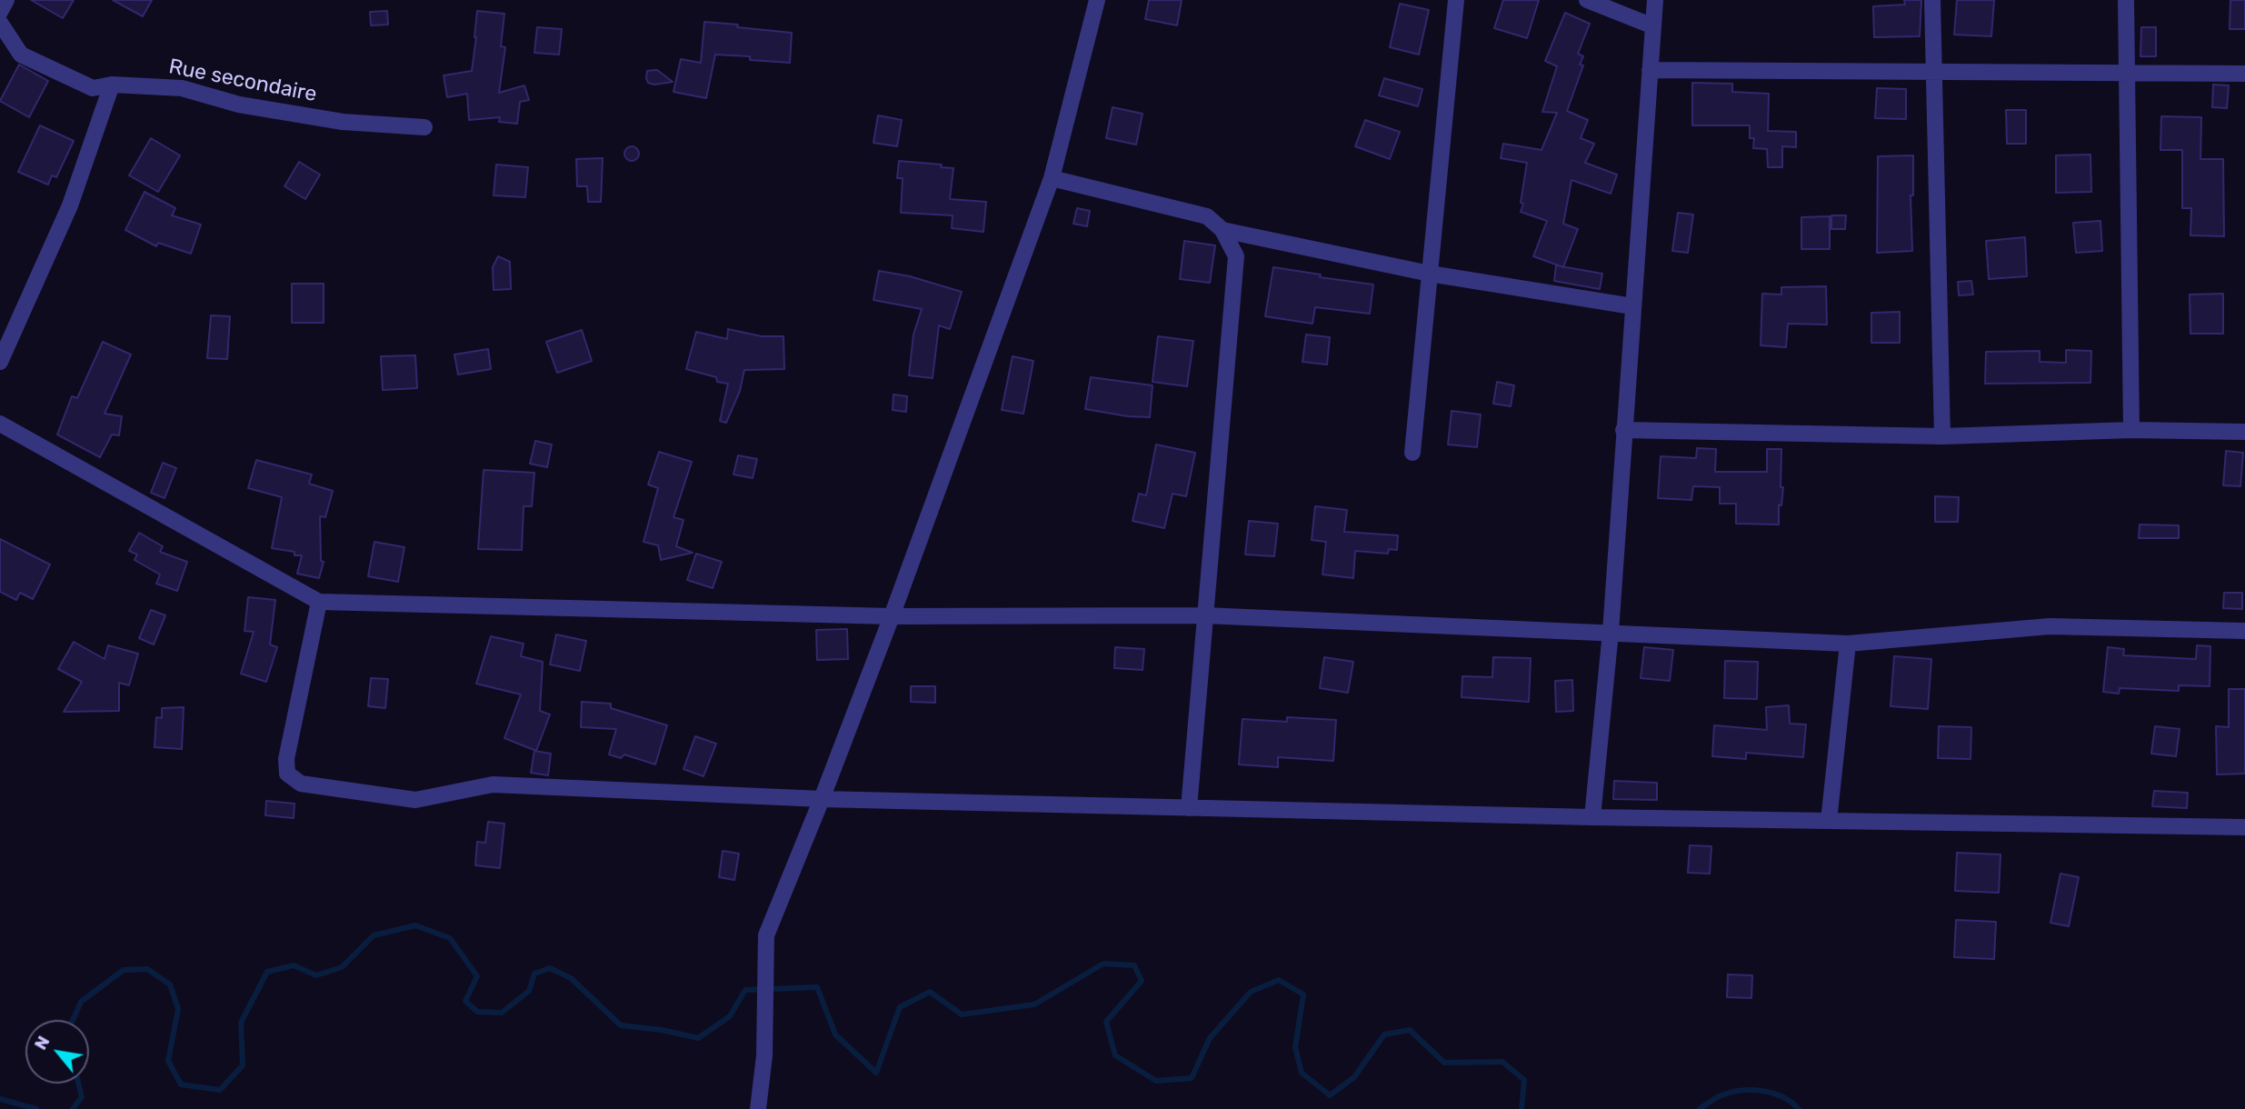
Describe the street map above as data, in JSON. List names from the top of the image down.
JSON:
{
  "streets": {
    "street": ["Rue secondaire"]
  },
  "north": "top left"
}
